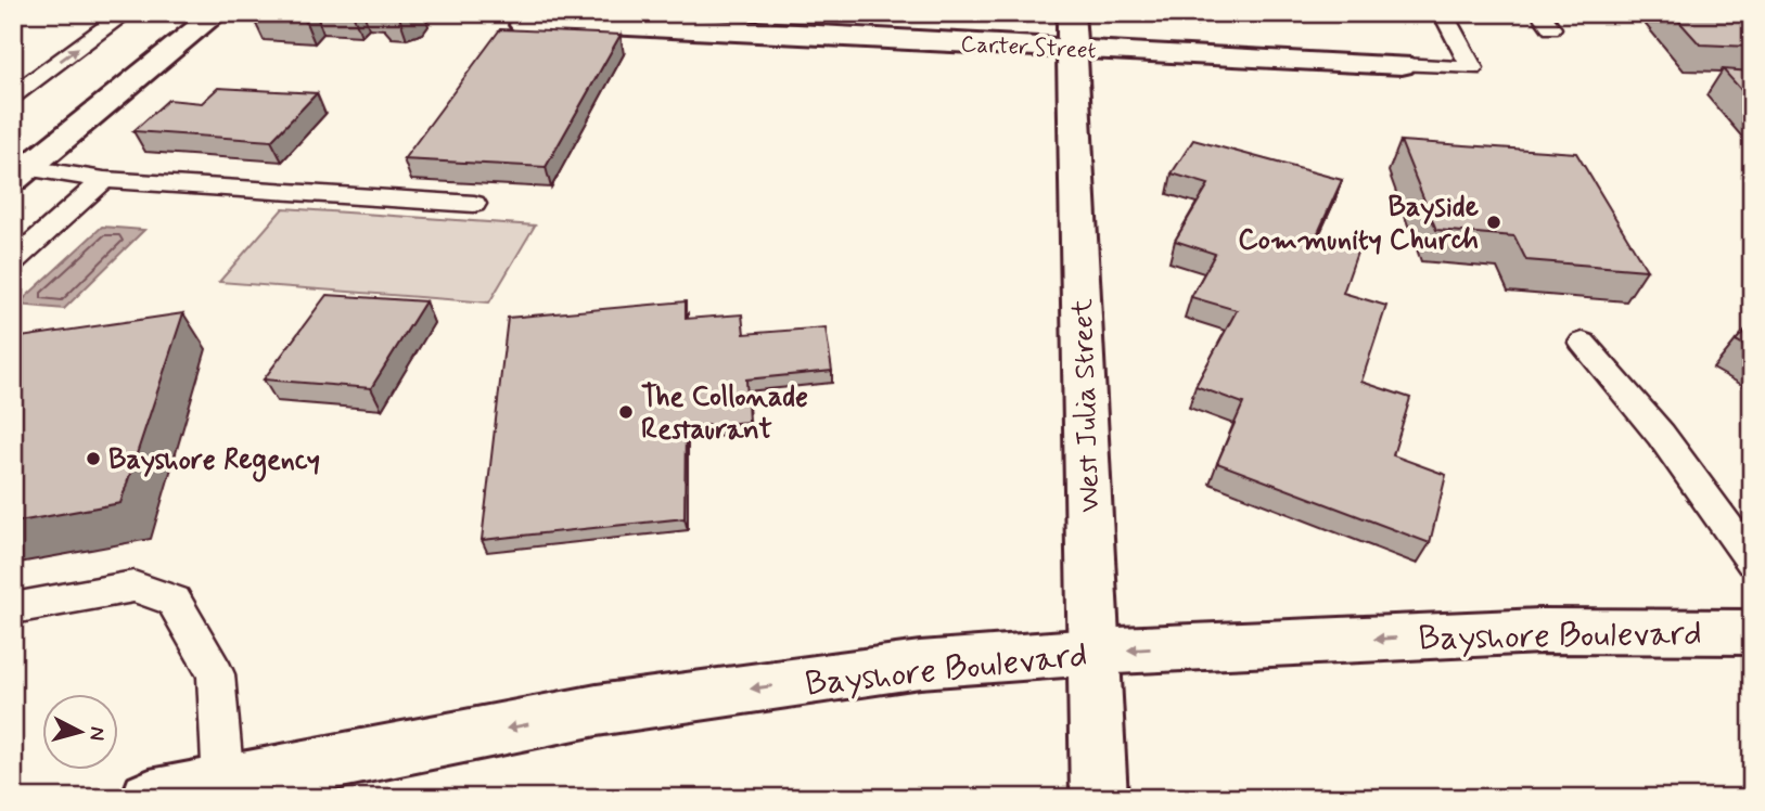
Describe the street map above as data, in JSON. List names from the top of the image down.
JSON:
{
  "streets": {
    "street": ["Carter Street", "West Julia Street", "Bayshore Boulevard"]
  },
  "crossings": [
    ["Carter Street", "West Julia Street"],
    ["West Julia Street", "Bayshore Boulevard"]
  ],
  "one_way": ["Bayshore Boulevard"],
  "places": ["Bayside Community Church", "The Collonade Restaurant", "Bayshore Regency"],
  "north": "right"
}
